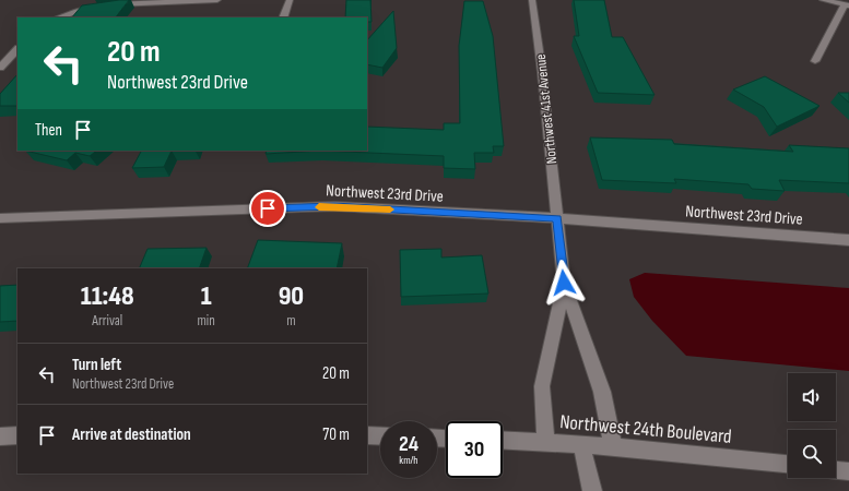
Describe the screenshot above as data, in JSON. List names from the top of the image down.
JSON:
{
  "streets": {
    "street": ["Northwest 41st Avenue", "Northwest 23rd Drive", "Northwest 24th Boulevard"]
  },
  "crossings": [
    ["Northwest 41st Avenue", "Northwest 23rd Drive"]
  ],
  "page": {
    "turn": ["20 m", "Northwest 23rd Drive"],
    "then": "Then",
    "eta": [
      "11:48",
      "Arrival",
      "1",
      "min",
      "90",
      "m"
    ],
    "list": [
      {
        "name": "Turn left",
        "note": "Northwest 23rd Drive",
        "value": "20 m"
      },
      {
        "name": "Arrive at destination",
        "value": "70 m"
      }
    ],
    "speed": "24 km/h",
    "limit": "30"
  }
}
